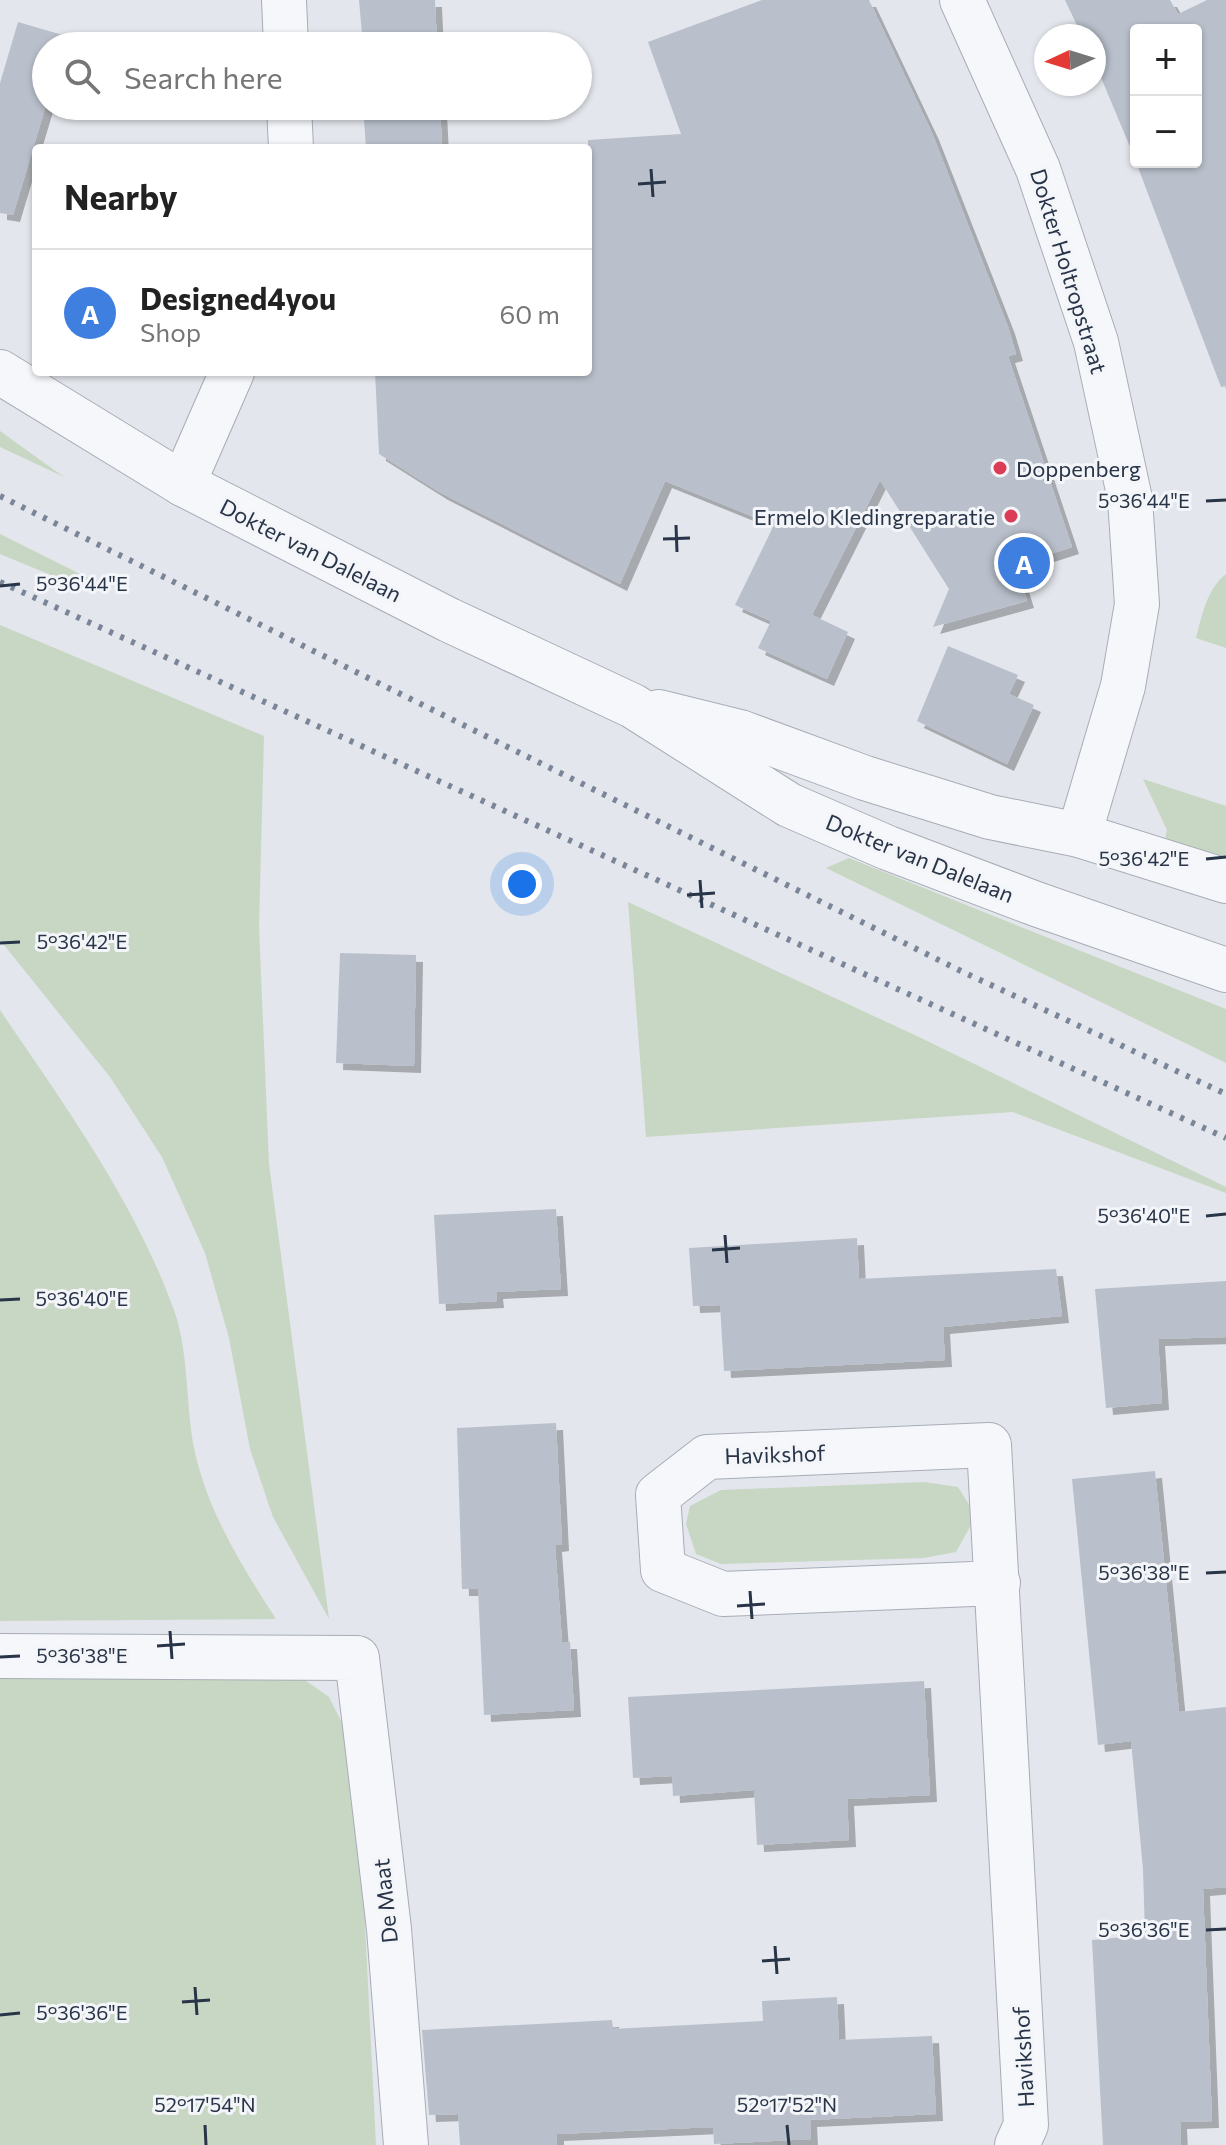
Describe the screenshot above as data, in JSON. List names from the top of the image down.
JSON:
{
  "streets": {
    "street": [
      "Dokter Holtropstraat",
      "Dokter van Dalelaan",
      "Havikshof",
      "De Maat"
    ]
  },
  "crossings": [
    ["Dokter Holtropstraat", "Dokter van Dalelaan"]
  ],
  "places": ["Doppenberg", "Ermelo Kledingreparatie"],
  "north": "left",
  "page": {
    "map_buttons": ["+", "−"],
    "search": "Search here",
    "heading": "Nearby",
    "list": [
      {
        "mark": "A",
        "name": "Designed4you",
        "note": "Shop",
        "value": "60 m"
      }
    ],
    "pins": "A"
  },
  "coordinates": [
    "5°36'44\"E",
    "5°36'42\"E",
    "5°36'40\"E",
    "5°36'38\"E",
    "5°36'36\"E",
    "52°17'54\"N",
    "52°17'52\"N"
  ]
}
